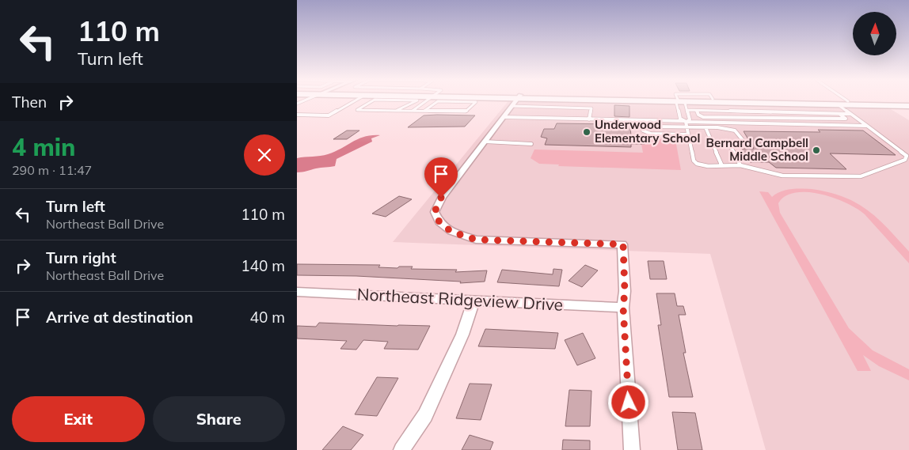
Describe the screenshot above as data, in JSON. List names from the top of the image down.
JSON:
{
  "streets": {
    "street": ["Northeast Ridgeview Drive"]
  },
  "places": ["Underwood Elementary School", "Bernard Campbell Middle School"],
  "north": "top",
  "page": {
    "turn": ["110 m", "Turn left"],
    "then": "Then",
    "heading": ["4 min", "290 m · 11:47"],
    "list": [
      {
        "name": "Turn left",
        "note": "Northeast Ball Drive",
        "value": "110 m"
      },
      {
        "name": "Turn right",
        "note": "Northeast Ball Drive",
        "value": "140 m"
      },
      {
        "name": "Arrive at destination",
        "value": "40 m"
      }
    ],
    "buttons": ["Exit", "Share"]
  }
}
